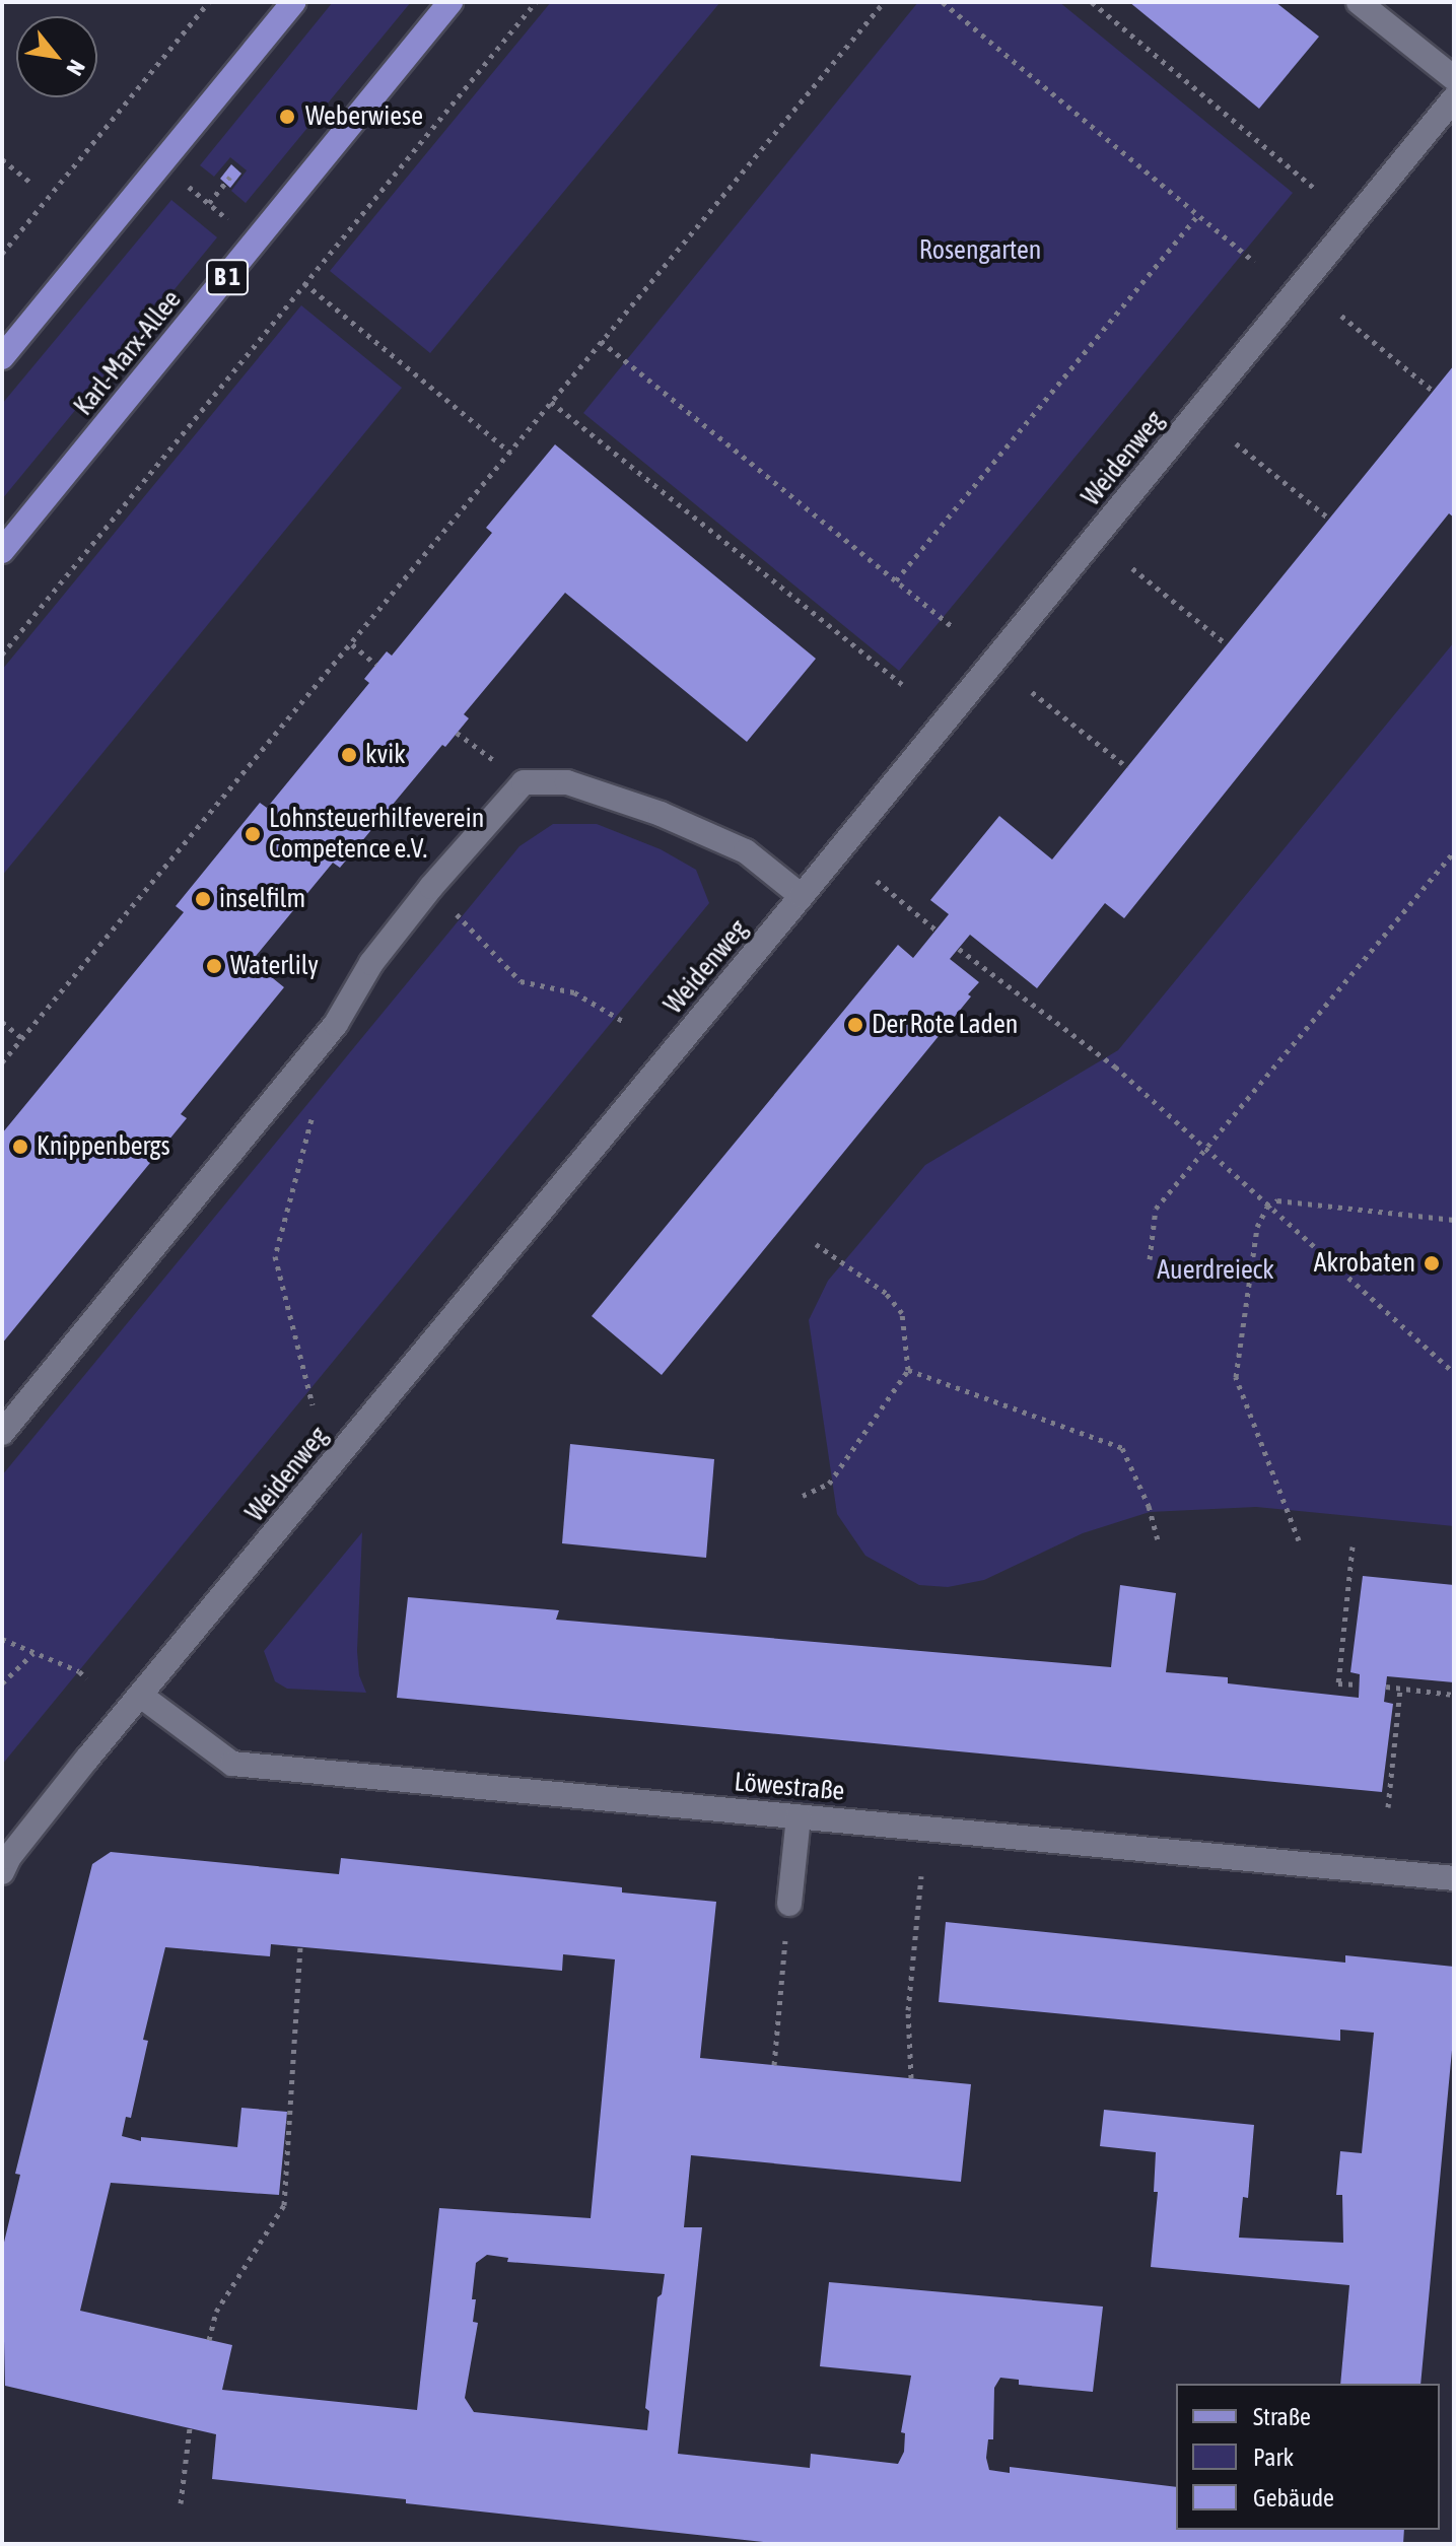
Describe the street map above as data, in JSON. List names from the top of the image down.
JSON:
{
  "streets": {
    "main road": ["B 1", "Karl-Marx-Allee"],
    "street": ["Weidenweg", "Löwestraße"]
  },
  "crossings": [
    ["Weidenweg", "Löwestraße"]
  ],
  "parks": ["Rosengarten", "Auerdreieck"],
  "places": [
    "Weberwiese",
    "kvik",
    "Lohnsteuerhilfeverein Competence e.V.",
    "inselfilm",
    "Waterlily",
    "Der Rote Laden",
    "Knippenbergs",
    "Akrobaten"
  ],
  "legend": ["Straße", "Park", "Gebäude"],
  "north": "bottom right"
}
